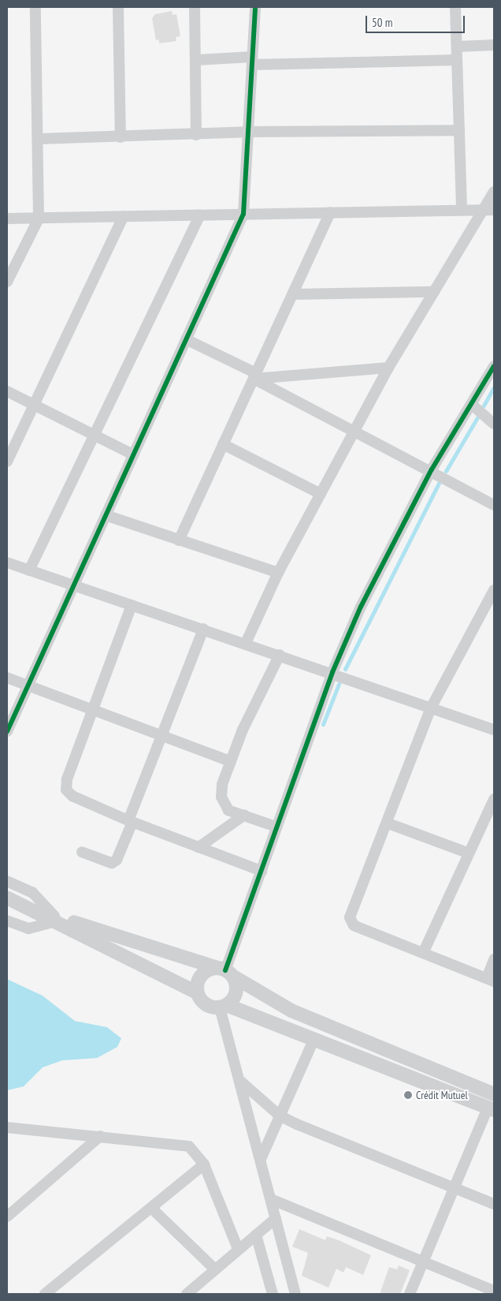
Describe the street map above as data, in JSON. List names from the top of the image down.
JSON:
{
  "places": ["Crédit Mutuel"],
  "scale_bar": "50 m"
}
